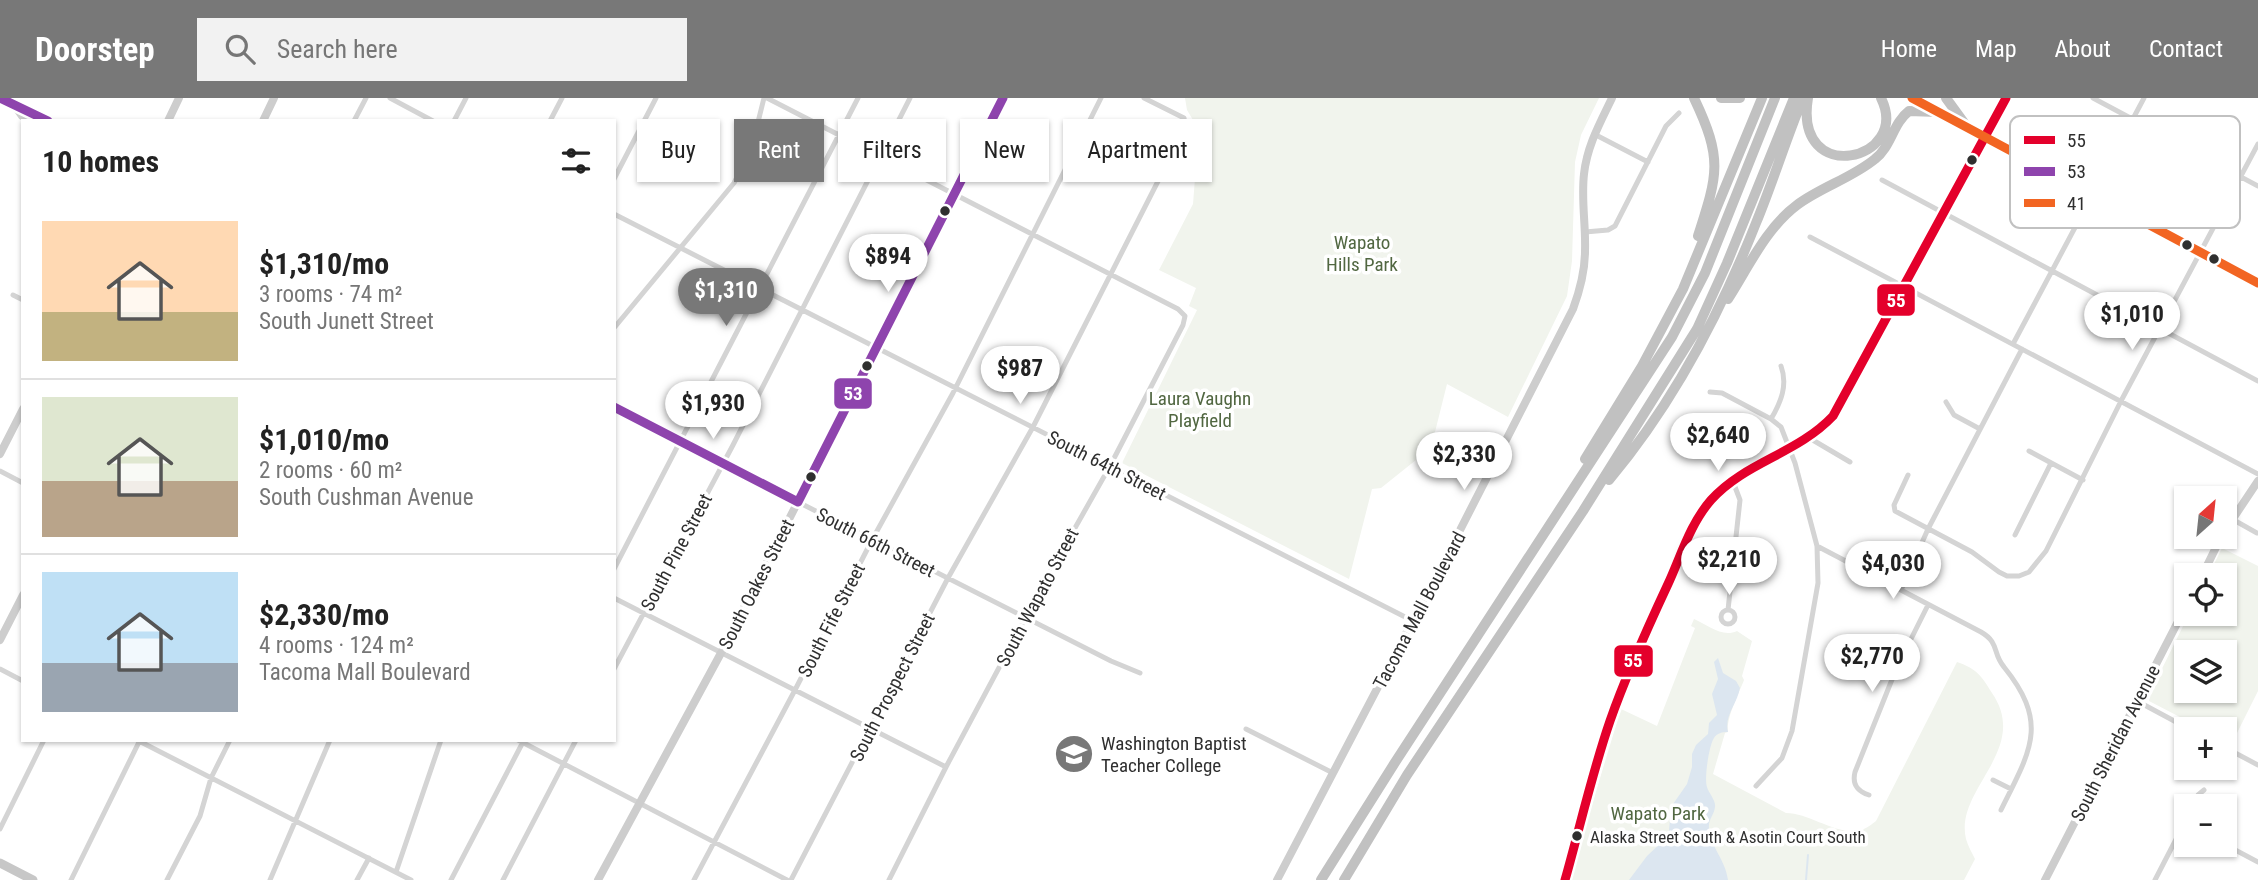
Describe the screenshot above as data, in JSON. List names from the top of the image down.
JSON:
{
  "streets": {
    "street": [
      "South 64th Street",
      "South 66th Street",
      "South Pine Street",
      "South Oakes Street",
      "South Wapato Street",
      "Tacoma Mall Boulevard",
      "South Fife Street",
      "South Prospect Street",
      "South Sheridan Avenue"
    ]
  },
  "crossings": [
    ["South 64th Street", "South Pine Street"],
    ["South 64th Street", "South Oakes Street"],
    ["South 64th Street", "South Wapato Street"],
    ["South 64th Street", "Tacoma Mall Boulevard"],
    ["South 64th Street", "South Fife Street"],
    ["South 64th Street", "South Prospect Street"],
    ["South 66th Street", "South Pine Street"],
    ["South 66th Street", "South Oakes Street"],
    ["South 66th Street", "South Wapato Street"],
    ["South 66th Street", "South Fife Street"],
    ["South 66th Street", "South Prospect Street"],
    ["South Wapato Street", "South Prospect Street"]
  ],
  "parks": ["Wapato Hills Park", "Laura Vaughn Playfield", "Wapato Park"],
  "places": {
    "school or university": ["Washington Baptist Teacher College"],
    "other": ["Alaska Street South & Asotin Court South"]
  },
  "lines": ["transit line 55", "transit line 53", "transit line 41"],
  "legend": ["55", "53", "41"],
  "north": "top right",
  "page": {
    "header": "Doorstep",
    "search": "Search here",
    "nav": [
      "Home",
      "Map",
      "About",
      "Contact"
    ],
    "chip": [
      "Buy",
      "Rent",
      "Filters",
      "New",
      "Apartment"
    ],
    "heading": "10 homes",
    "list": [
      {
        "name": "$1,310/mo",
        "note": "3 rooms · 74 m² · South Junett Street"
      },
      {
        "name": "$1,010/mo",
        "note": "2 rooms · 60 m² · South Cushman Avenue"
      },
      {
        "name": "$2,330/mo",
        "note": "4 rooms · 124 m² · Tacoma Mall Boulevard"
      }
    ],
    "price": [
      "$894",
      "$1,310",
      "$1,010",
      "$987",
      "$1,930",
      "$2,640",
      "$2,330",
      "$2,210",
      "$4,030",
      "$2,770"
    ],
    "map_buttons": ["+", "−"]
  }
}
